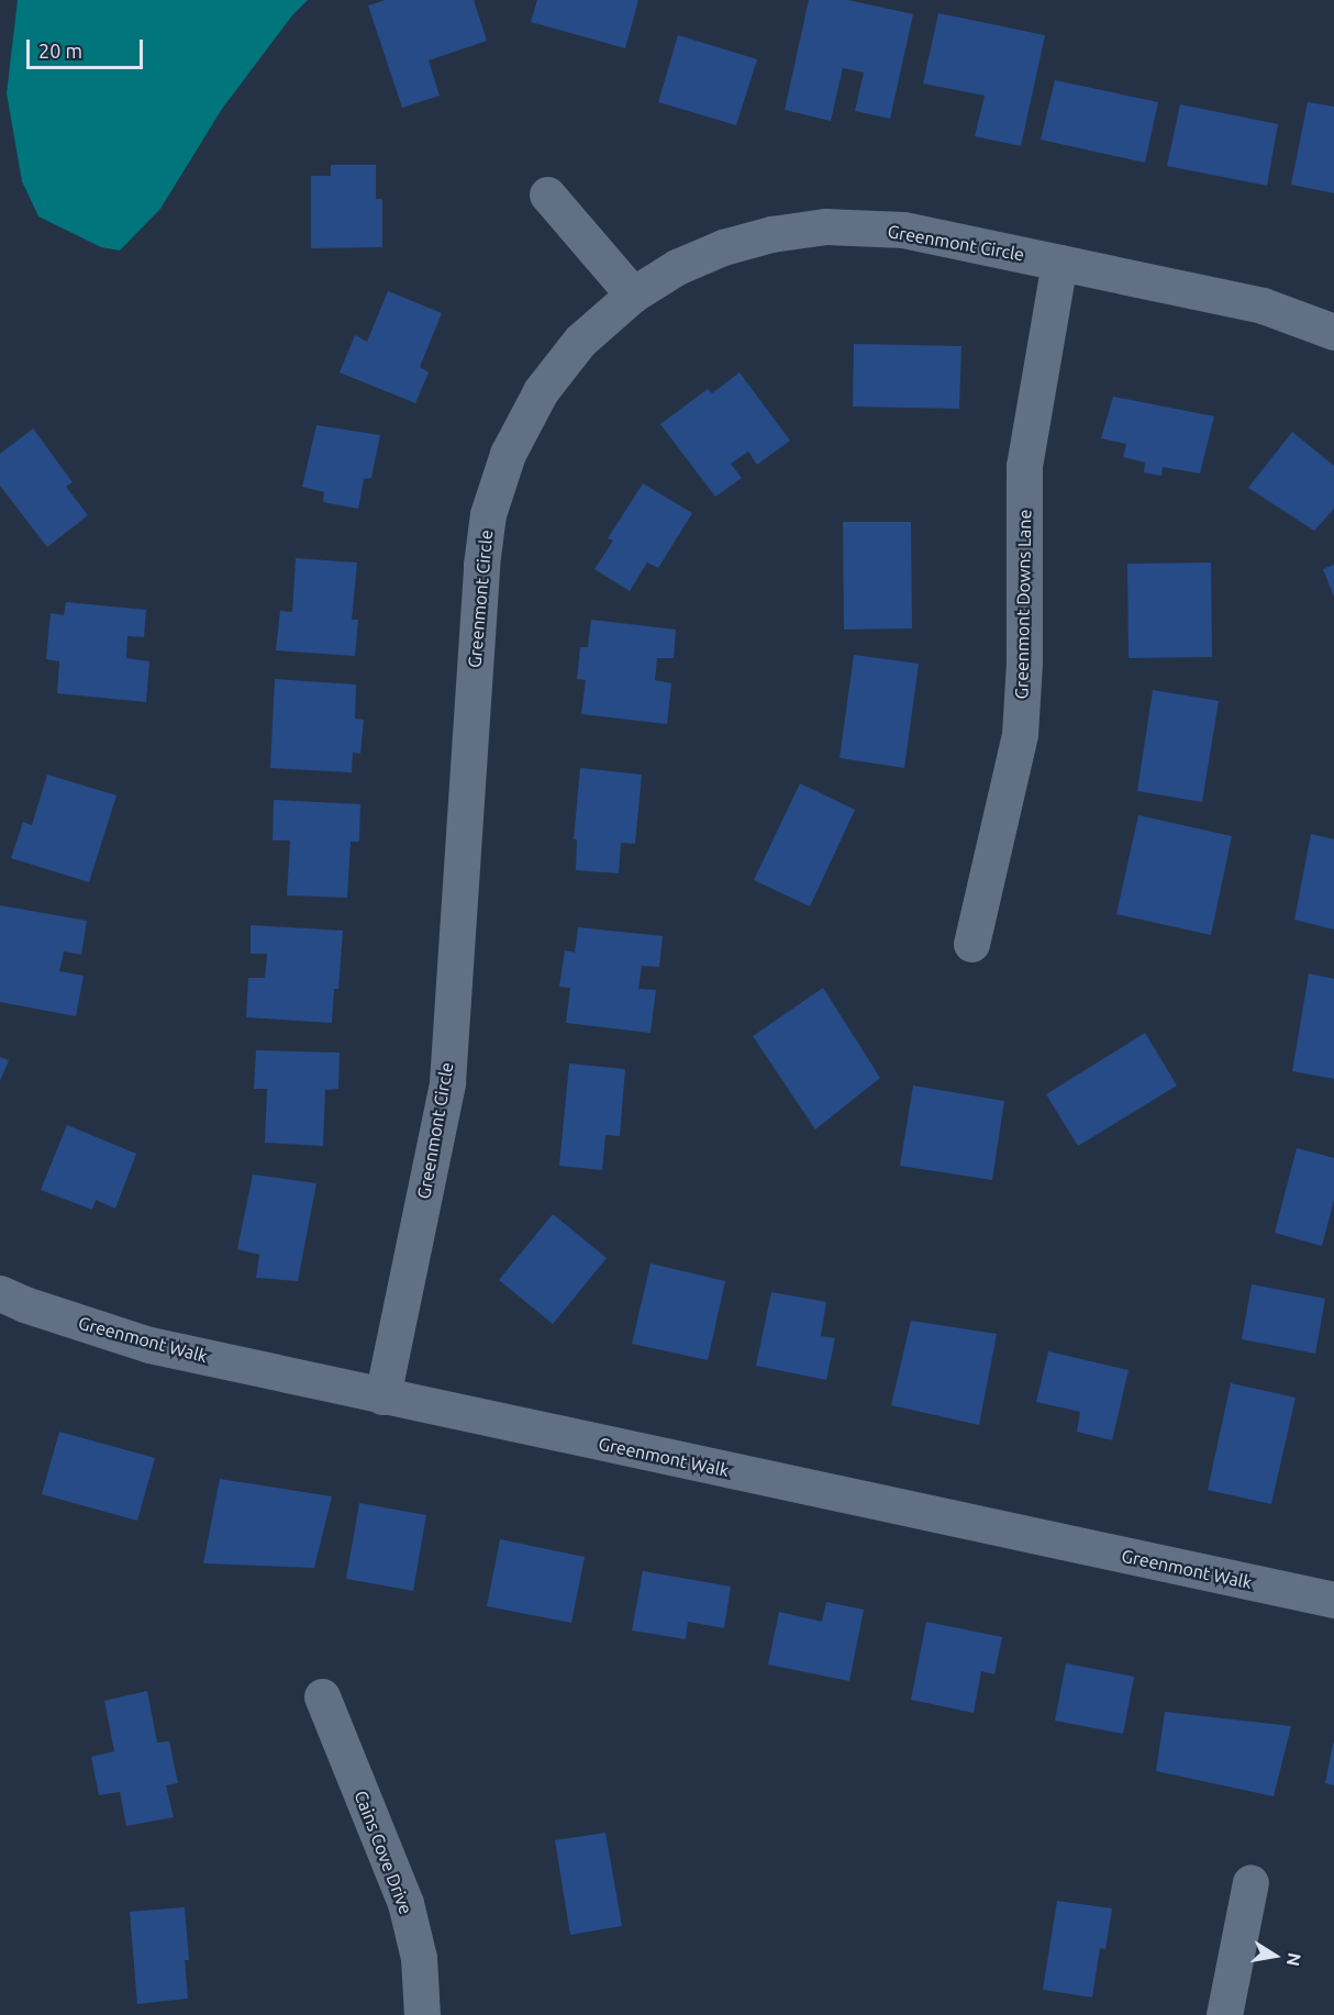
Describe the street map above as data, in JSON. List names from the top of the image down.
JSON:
{
  "streets": {
    "street": [
      "Greenmont Circle",
      "Greenmont Downs Lane",
      "Greenmont Walk",
      "Cains Cove Drive"
    ]
  },
  "crossings": [
    ["Greenmont Circle", "Greenmont Downs Lane"],
    ["Greenmont Circle", "Greenmont Walk"]
  ],
  "scale_bar": "20 m",
  "north": "right"
}
